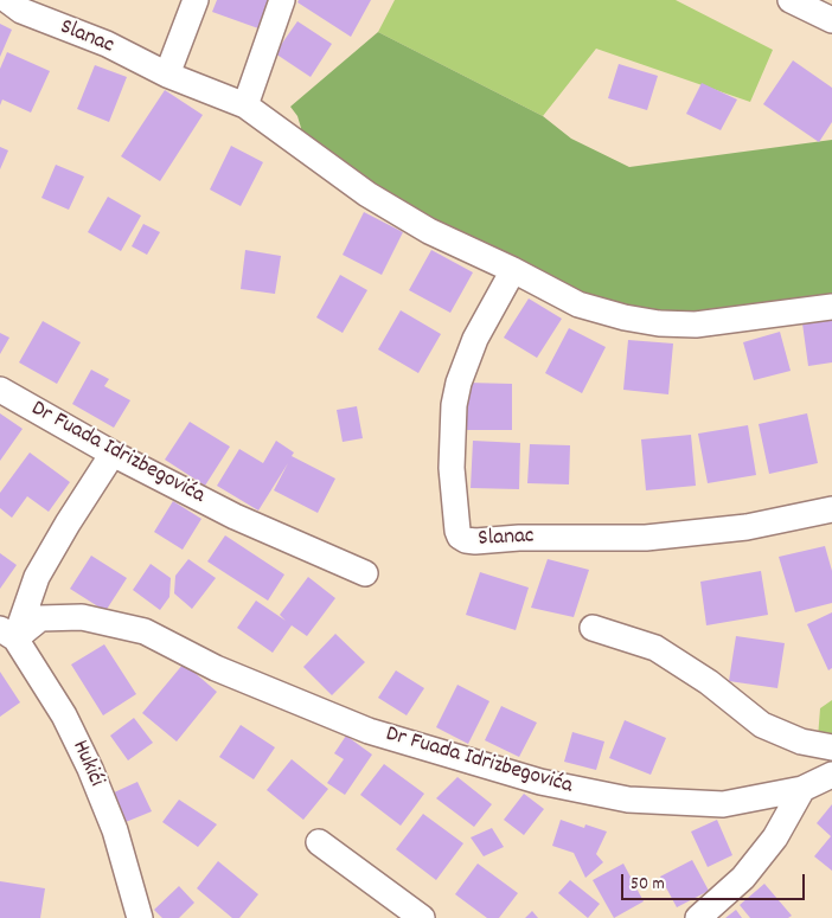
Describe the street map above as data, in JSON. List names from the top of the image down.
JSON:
{
  "streets": {
    "street": ["Slanac", "Dr Fuada Idrizbegovića", "Hukići"]
  },
  "crossings": [
    ["Dr Fuada Idrizbegovića", "Hukići"]
  ],
  "scale_bar": "50 m"
}
